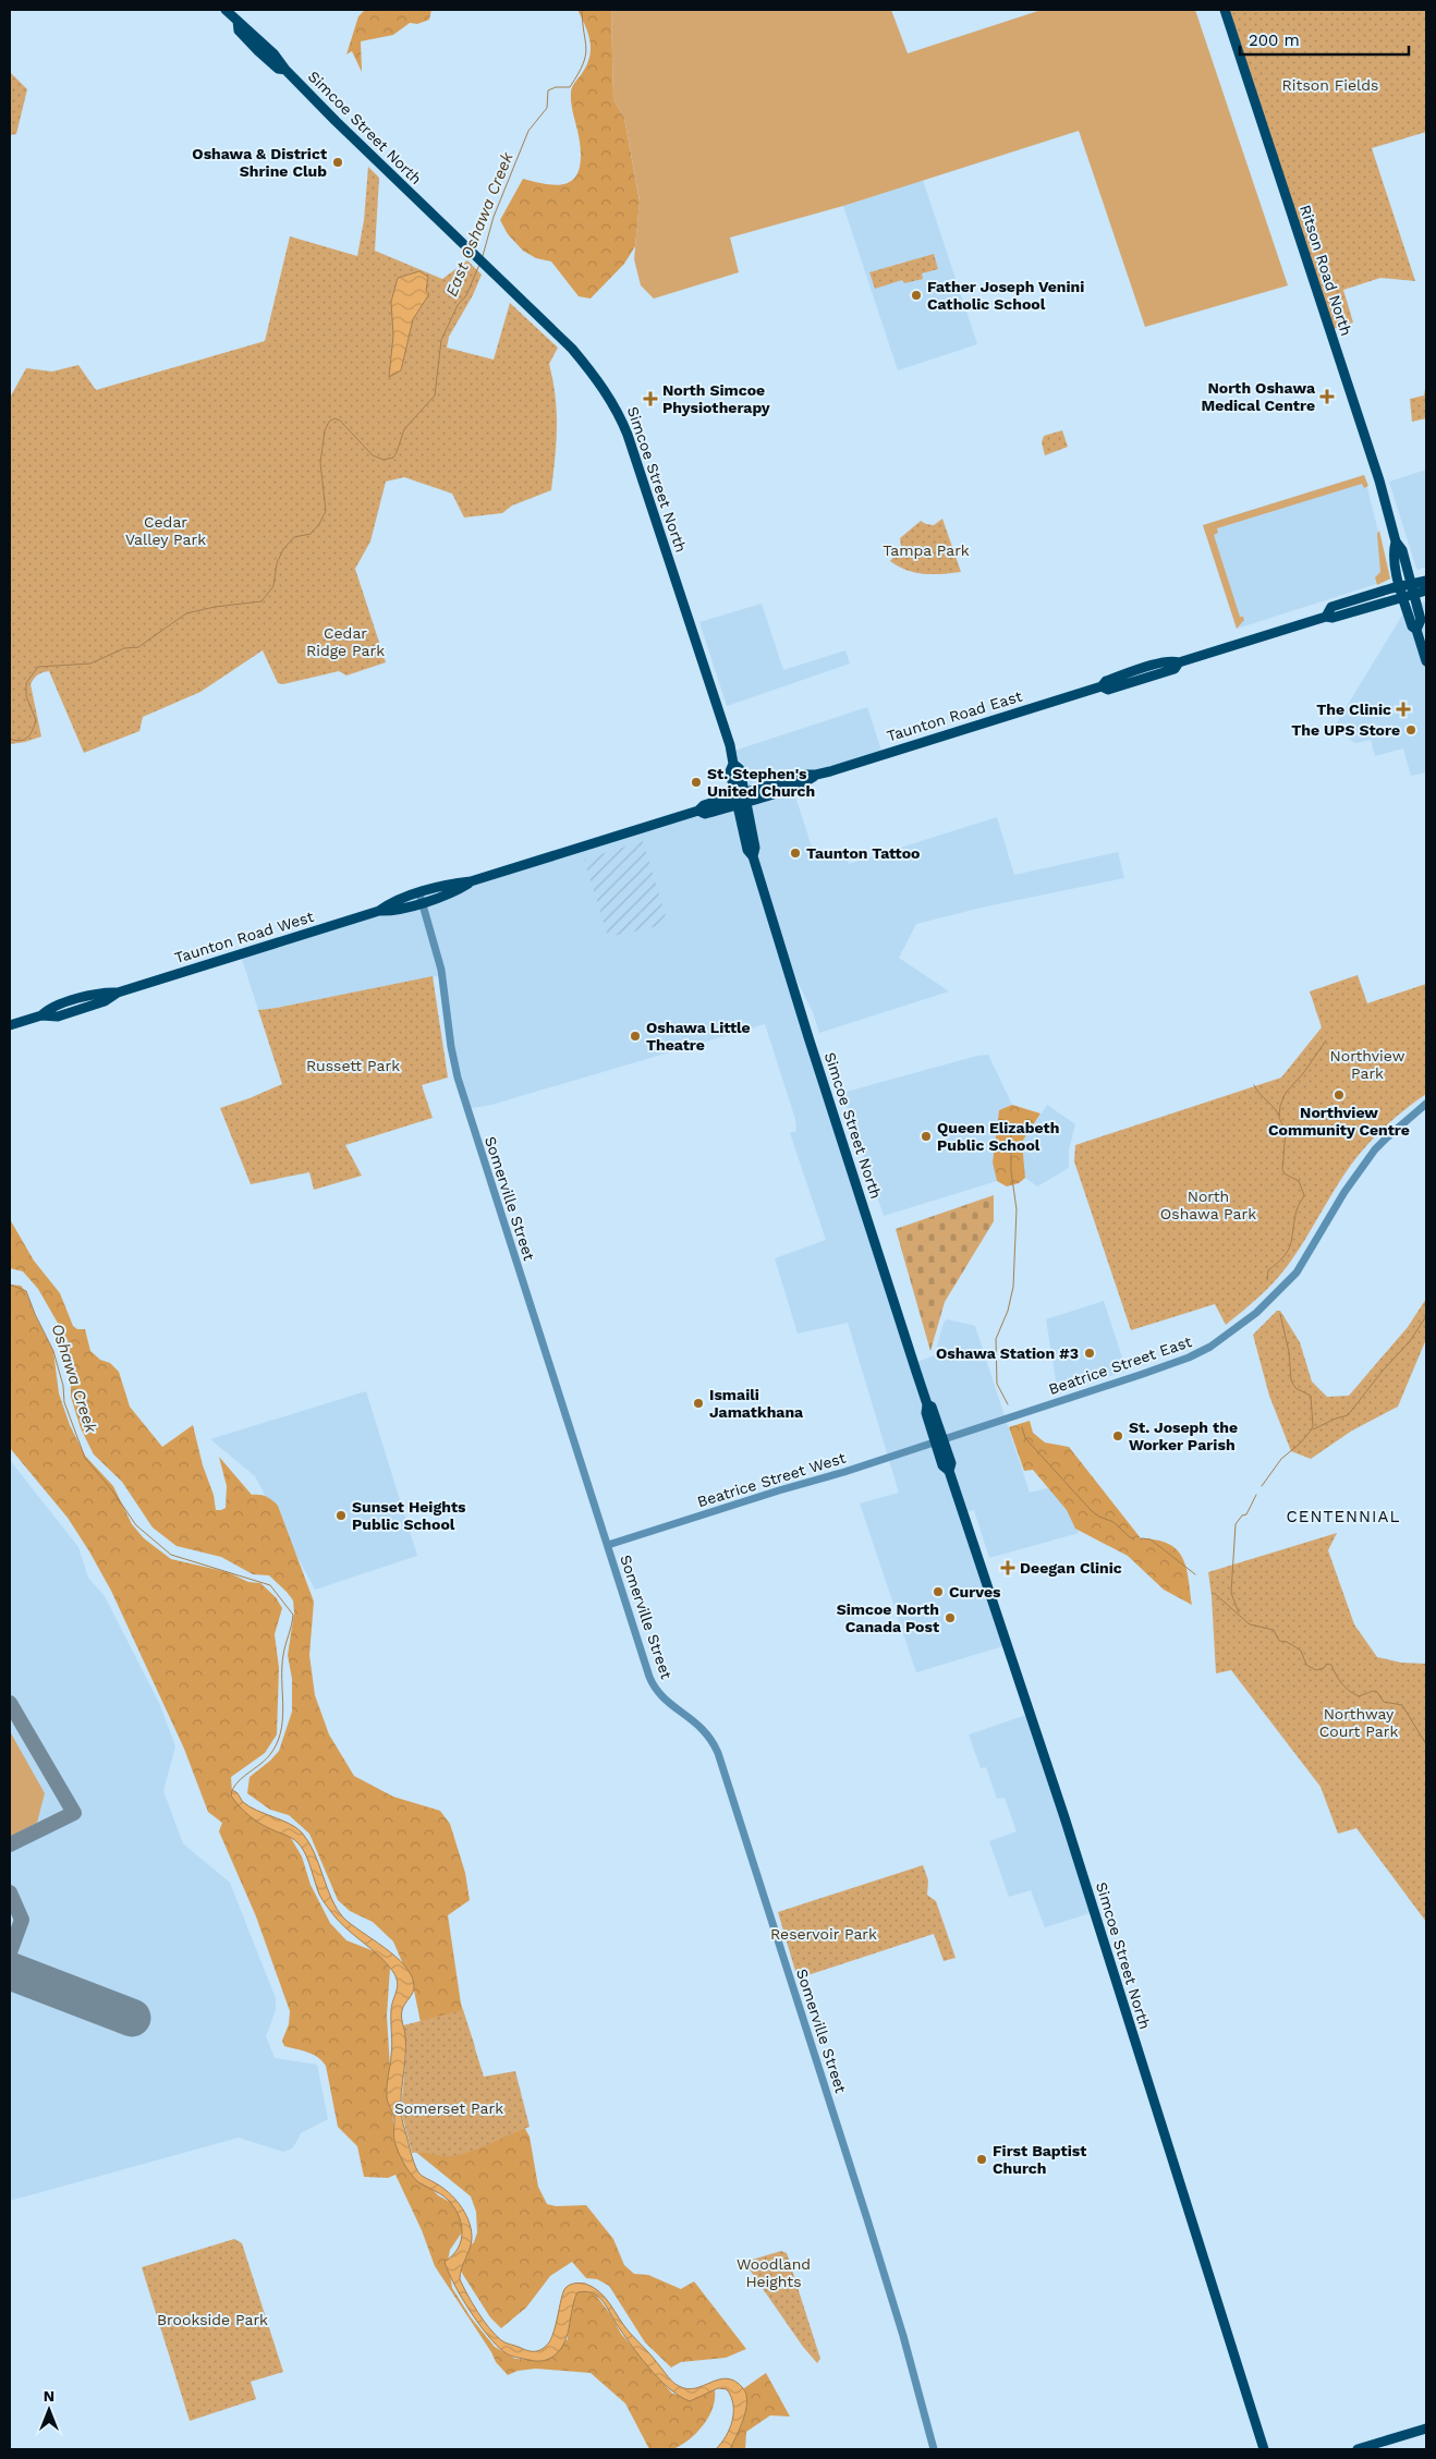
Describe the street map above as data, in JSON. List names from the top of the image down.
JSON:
{
  "streets": {
    "main road": [
      "Simcoe Street North",
      "Ritson Road North",
      "Taunton Road East",
      "Taunton Road West"
    ],
    "street": ["Somerville Street", "Beatrice Street East", "Beatrice Street West"]
  },
  "crossings": [
    ["Simcoe Street North", "Taunton Road East"],
    ["Simcoe Street North", "Taunton Road West"],
    ["Simcoe Street North", "Beatrice Street East"],
    ["Simcoe Street North", "Beatrice Street West"],
    ["Ritson Road North", "Taunton Road East"],
    ["Taunton Road East", "Taunton Road West"],
    ["Taunton Road West", "Somerville Street"],
    ["Somerville Street", "Beatrice Street West"],
    ["Beatrice Street East", "Beatrice Street West"]
  ],
  "districts": ["CENTENNIAL"],
  "water": ["East Oshawa Creek", "Oshawa Creek"],
  "parks": [
    "Ritson Fields",
    "Cedar Valley Park",
    "Tampa Park",
    "Cedar Ridge Park",
    "Northview Park",
    "Russett Park",
    "North Oshawa Park",
    "Northway Court Park",
    "Reservoir Park",
    "Somerset Park",
    "Woodland Heights",
    "Brookside Park"
  ],
  "places": {
    "other": [
      "Oshawa & District Shrine Club",
      "Father Joseph Venini Catholic School",
      "The UPS Store",
      "St. Stephen's United Church",
      "Taunton Tattoo",
      "Oshawa Little Theatre",
      "Northview Community Centre",
      "Queen Elizabeth Public School",
      "Oshawa Station #3",
      "Ismaili Jamatkhana",
      "St. Joseph the Worker Parish",
      "Sunset Heights Public School",
      "Curves",
      "Simcoe North Canada Post",
      "First Baptist Church"
    ],
    "health": [
      "North Oshawa Medical Centre",
      "North Simcoe Physiotherapy",
      "The Clinic",
      "Deegan Clinic"
    ]
  },
  "scale_bar": "200 m",
  "north": "top"
}
